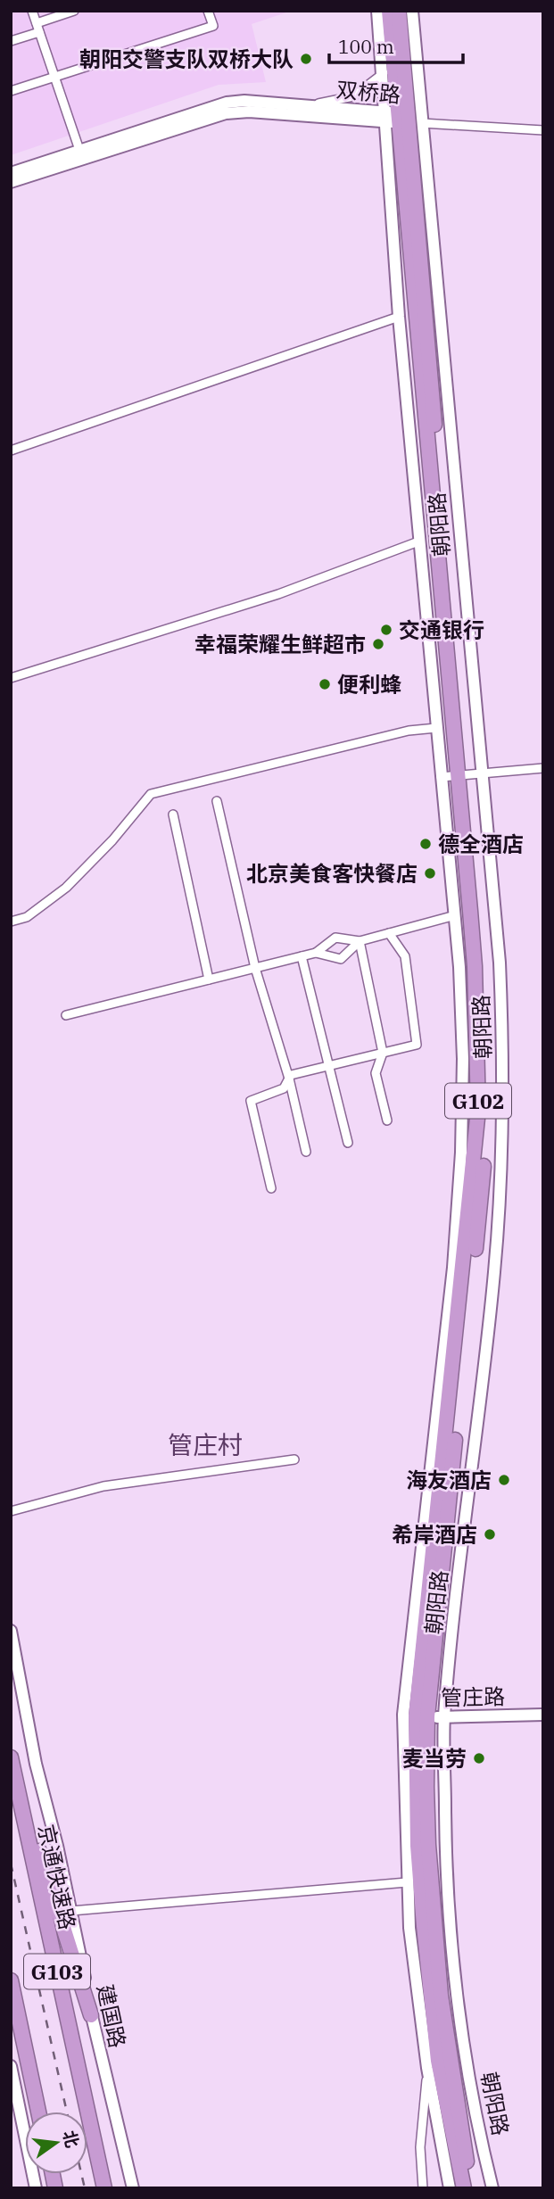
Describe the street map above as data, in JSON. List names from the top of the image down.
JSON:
{
  "streets": {
    "highway": [
      "朝阳路",
      "G102",
      "京通快速路",
      "G103"
    ],
    "street": ["双桥路", "管庄路", "建国路"]
  },
  "crossings": [
    ["双桥路", "朝阳路"],
    ["朝阳路", "管庄路"]
  ],
  "districts": ["管庄村"],
  "places": [
    "朝阳交警支队双桥大队",
    "交通银行",
    "幸福荣耀生鲜超市",
    "便利蜂",
    "德全酒店",
    "北京美食客快餐店",
    "海友酒店",
    "希岸酒店",
    "麦当劳"
  ],
  "scale_bar": "100 m",
  "north": "right"
}
